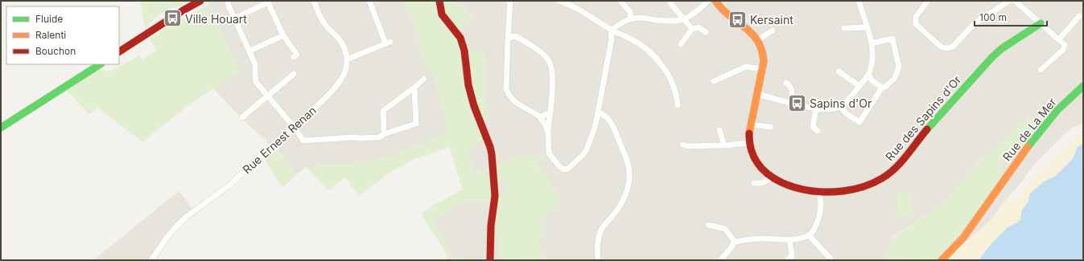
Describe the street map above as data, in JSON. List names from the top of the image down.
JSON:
{
  "streets": {
    "street": ["Rue des Sapins d'Or", "Rue de La Mer", "Rue Ernest Renan"]
  },
  "places": {
    "bus stop": ["Ville Houart", "Kersaint", "Sapins d'Or"]
  },
  "legend": ["Fluide", "Ralenti", "Bouchon"],
  "scale_bar": "100 m"
}
